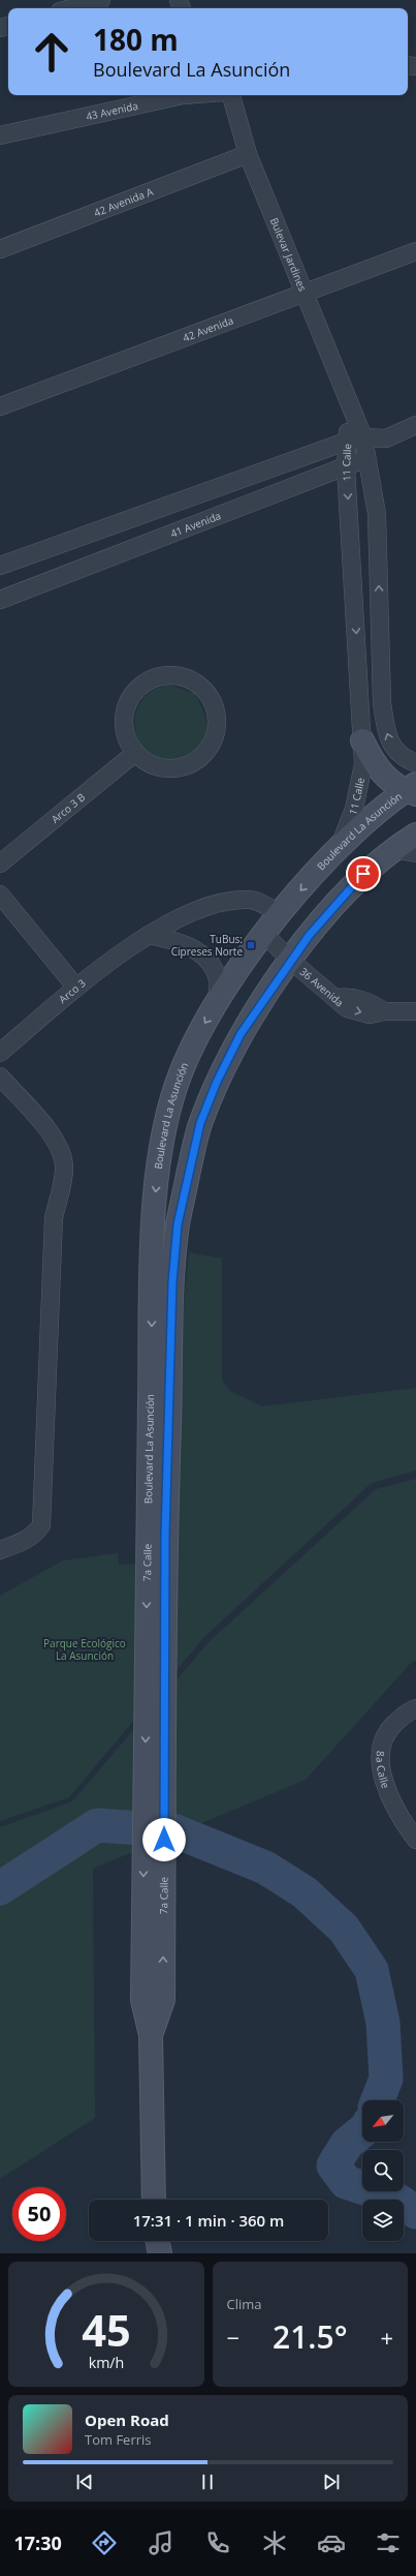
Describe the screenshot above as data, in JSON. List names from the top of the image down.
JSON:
{
  "streets": {
    "main road": ["Boulevard La Asunción", "7a Calle"],
    "street": [
      "43 Avenida",
      "42 Avenida A",
      "Bulevar Jardines",
      "42 Avenida",
      "11 Calle",
      "41 Avenida",
      "Arco 3 B",
      "36 Avenida",
      "Arco 3",
      "8a Calle"
    ]
  },
  "crossings": [
    ["42 Avenida A", "Bulevar Jardines"],
    ["Bulevar Jardines", "42 Avenida"],
    ["Bulevar Jardines", "11 Calle"],
    ["11 Calle", "41 Avenida"],
    ["11 Calle", "Boulevard La Asunción"],
    ["Boulevard La Asunción", "36 Avenida"],
    ["Boulevard La Asunción", "Arco 3"],
    ["Boulevard La Asunción", "7a Calle"]
  ],
  "one_way": ["Boulevard La Asunción"],
  "parks": ["Parque Ecológico La Asunción"],
  "places": {
    "transit": ["TuBus: Cipreses Norte"]
  },
  "north": "bottom left",
  "page": {
    "turn": ["180 m", "Boulevard La Asunción"],
    "limit": "50",
    "trip": "17:31 · 1 min · 360 m",
    "tile": "Clima",
    "heat": ["−", "21.5°", "+"],
    "song": ["Open Road", "Tom Ferris"],
    "tabs": "17:30",
    "gauge": ["45", "km/h"]
  }
}
